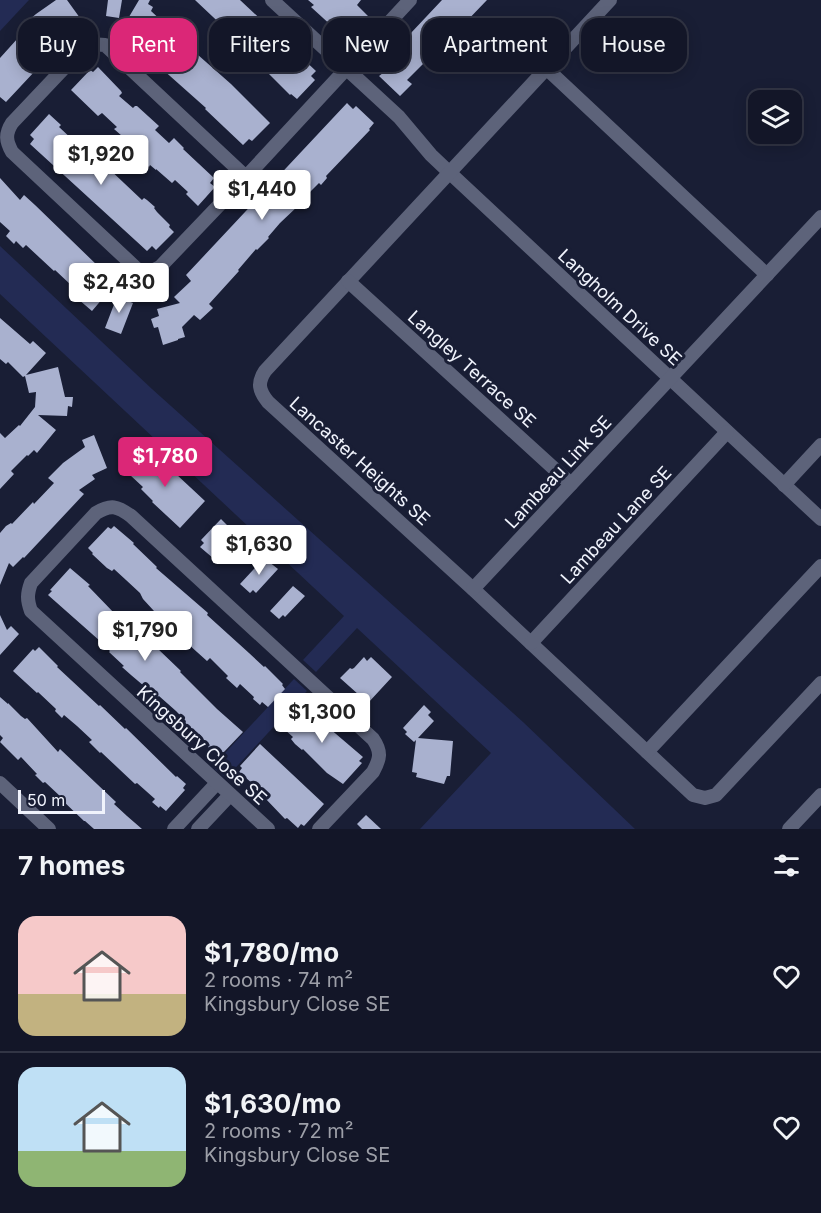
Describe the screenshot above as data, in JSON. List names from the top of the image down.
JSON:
{
  "streets": {
    "street": [
      "Langholm Drive SE",
      "Langley Terrace SE",
      "Lancaster Heights SE",
      "Lambeau Link SE",
      "Lambeau Lane SE",
      "Kingsbury Close SE"
    ]
  },
  "crossings": [
    ["Langholm Drive SE", "Lancaster Heights SE"],
    ["Langholm Drive SE", "Lambeau Link SE"],
    ["Langholm Drive SE", "Lambeau Lane SE"],
    ["Langley Terrace SE", "Lancaster Heights SE"],
    ["Langley Terrace SE", "Lambeau Link SE"],
    ["Lancaster Heights SE", "Lambeau Link SE"],
    ["Lancaster Heights SE", "Lambeau Lane SE"]
  ],
  "scale_bar": "50 m",
  "page": {
    "chip": [
      "Buy",
      "Rent",
      "Filters",
      "New",
      "Apartment",
      "House"
    ],
    "price": [
      "$1,920",
      "$1,440",
      "$2,430",
      "$1,780",
      "$1,630",
      "$1,790",
      "$1,300"
    ],
    "scale": "50 m",
    "heading": "7 homes",
    "list": [
      {
        "name": "$1,780/mo",
        "note": "2 rooms · 74 m² · Kingsbury Close SE"
      },
      {
        "name": "$1,630/mo",
        "note": "2 rooms · 72 m² · Kingsbury Close SE"
      }
    ]
  }
}
